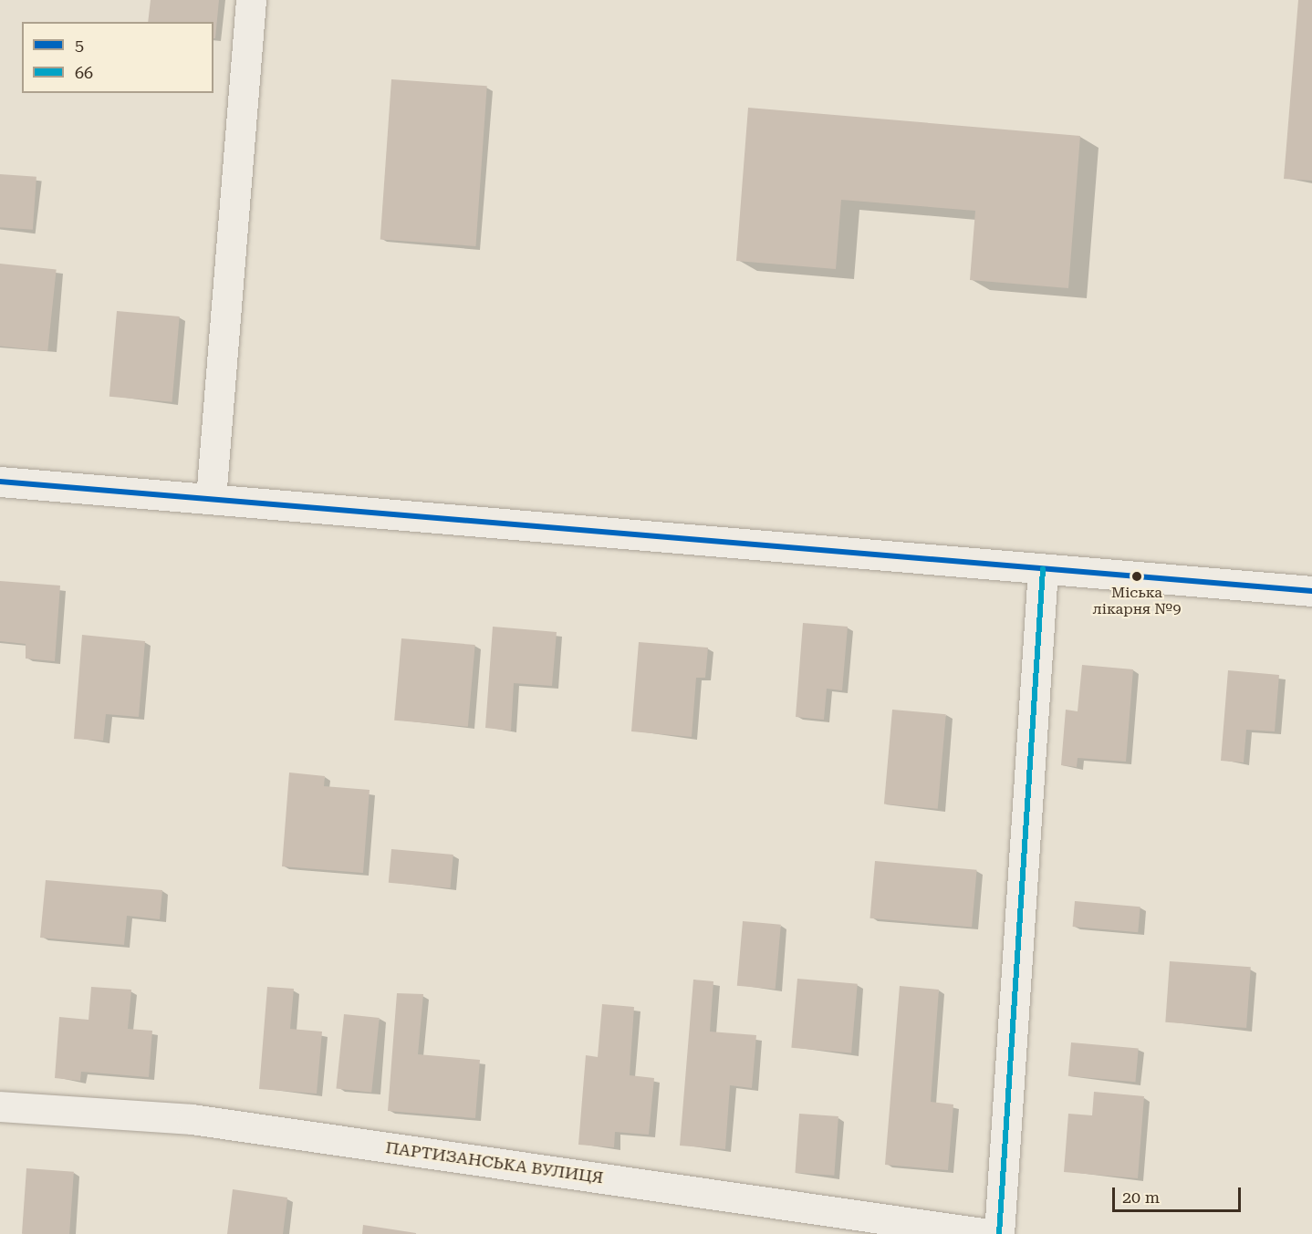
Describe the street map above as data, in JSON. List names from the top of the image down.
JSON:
{
  "streets": {
    "street": ["ПАРТИЗАНСЬКА ВУЛИЦЯ"]
  },
  "places": ["Міська лікарня №9"],
  "lines": ["transit line 5", "transit line 66"],
  "legend": ["5", "66"],
  "scale_bar": "20 m"
}
